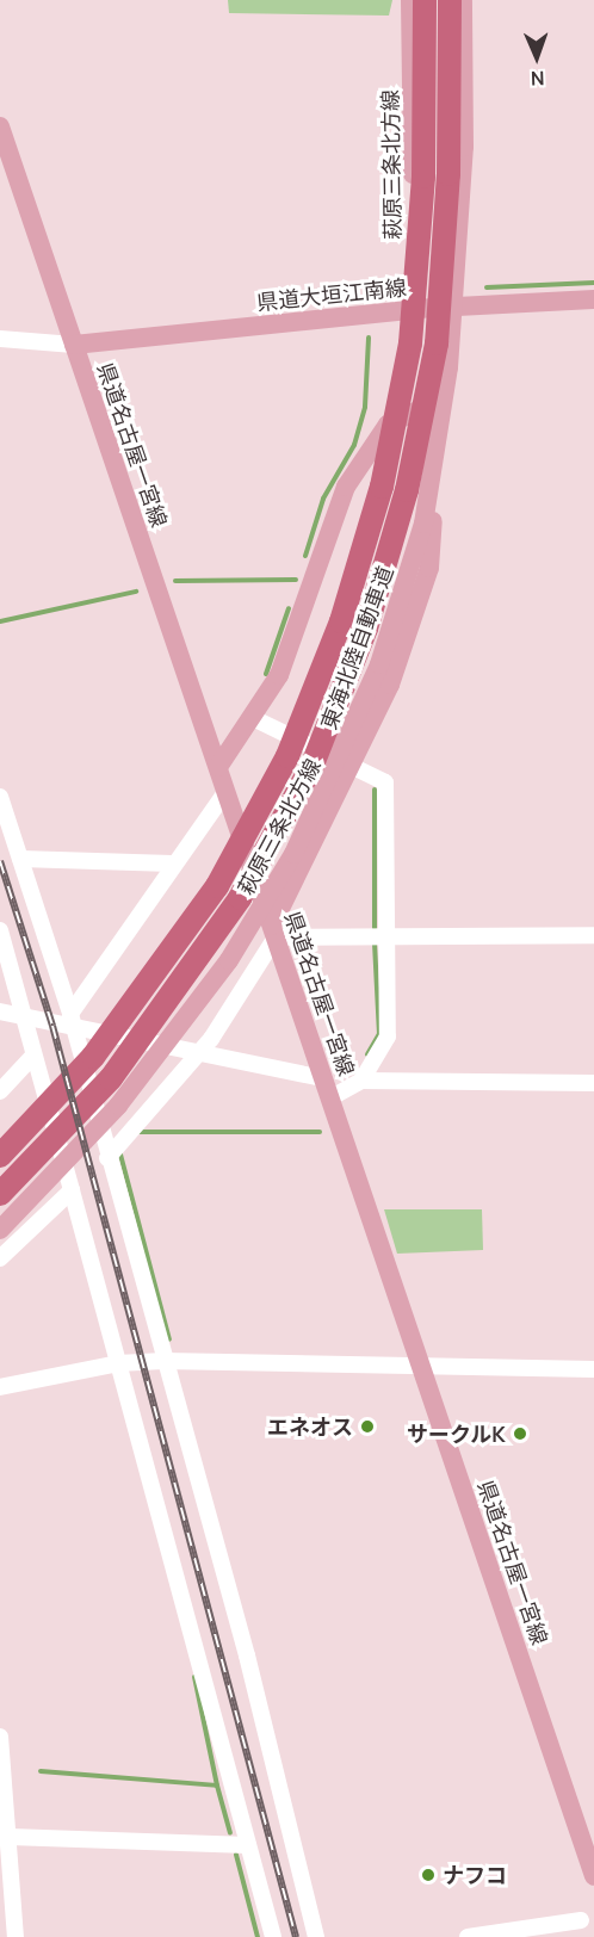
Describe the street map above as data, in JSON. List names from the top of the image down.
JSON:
{
  "streets": {
    "highway": ["東海北陸自動車道"],
    "main road": ["萩原三条北方線", "県道大垣江南線", "県道名古屋一宮線"]
  },
  "crossings": [
    ["萩原三条北方線", "県道大垣江南線"],
    ["県道大垣江南線", "県道名古屋一宮線"]
  ],
  "places": ["エネオス", "サークルK", "ナフコ"],
  "north": "bottom"
}
